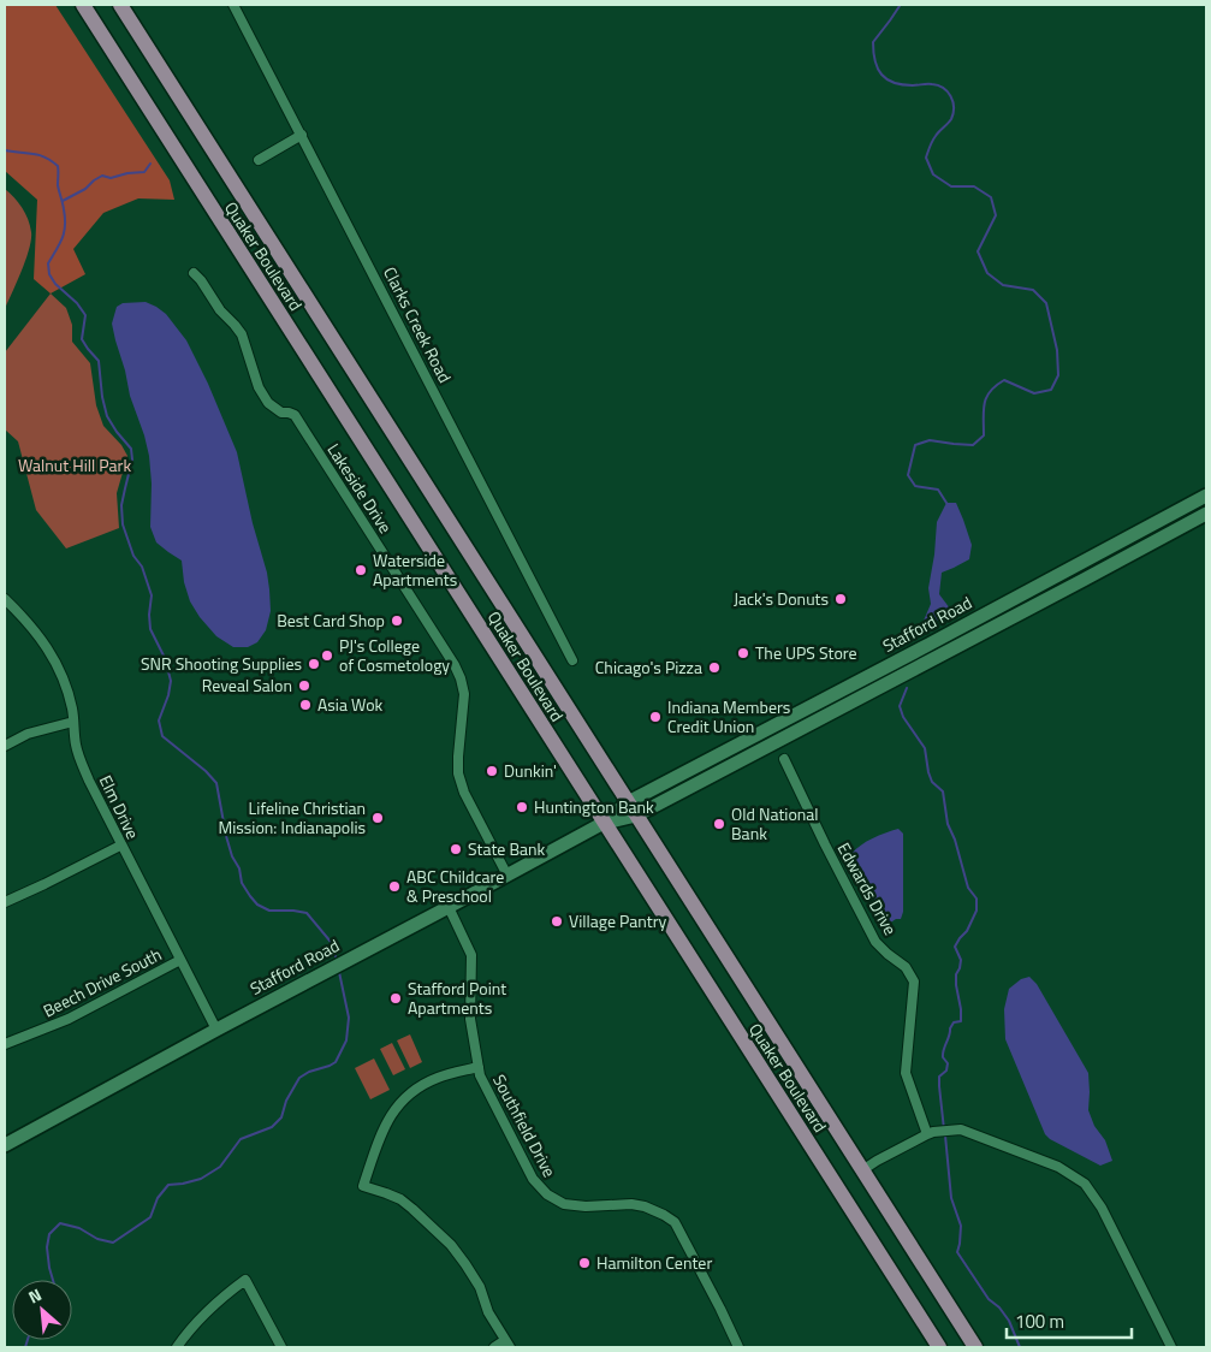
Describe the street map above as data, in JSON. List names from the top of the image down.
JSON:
{
  "streets": {
    "main road": ["Quaker Boulevard", "Stafford Road"],
    "street": [
      "Clarks Creek Road",
      "Lakeside Drive",
      "Elm Drive",
      "Edwards Drive",
      "Beech Drive South",
      "Southfield Drive"
    ]
  },
  "crossings": [
    ["Quaker Boulevard", "Stafford Road"],
    ["Lakeside Drive", "Stafford Road"],
    ["Stafford Road", "Elm Drive"],
    ["Stafford Road", "Southfield Drive"],
    ["Elm Drive", "Beech Drive South"]
  ],
  "parks": ["Walnut Hill Park"],
  "places": [
    "Waterside Apartments",
    "Jack's Donuts",
    "Best Card Shop",
    "The UPS Store",
    "PJ's College of Cosmetology",
    "SNR Shooting Supplies",
    "Chicago's Pizza",
    "Reveal Salon",
    "Asia Wok",
    "Indiana Members Credit Union",
    "Dunkin'",
    "Huntington Bank",
    "Lifeline Christian Mission: Indianapolis",
    "Old National Bank",
    "State Bank",
    "ABC Childcare & Preschool",
    "Village Pantry",
    "Stafford Point Apartments",
    "Hamilton Center"
  ],
  "scale_bar": "100 m",
  "north": "top left"
}
